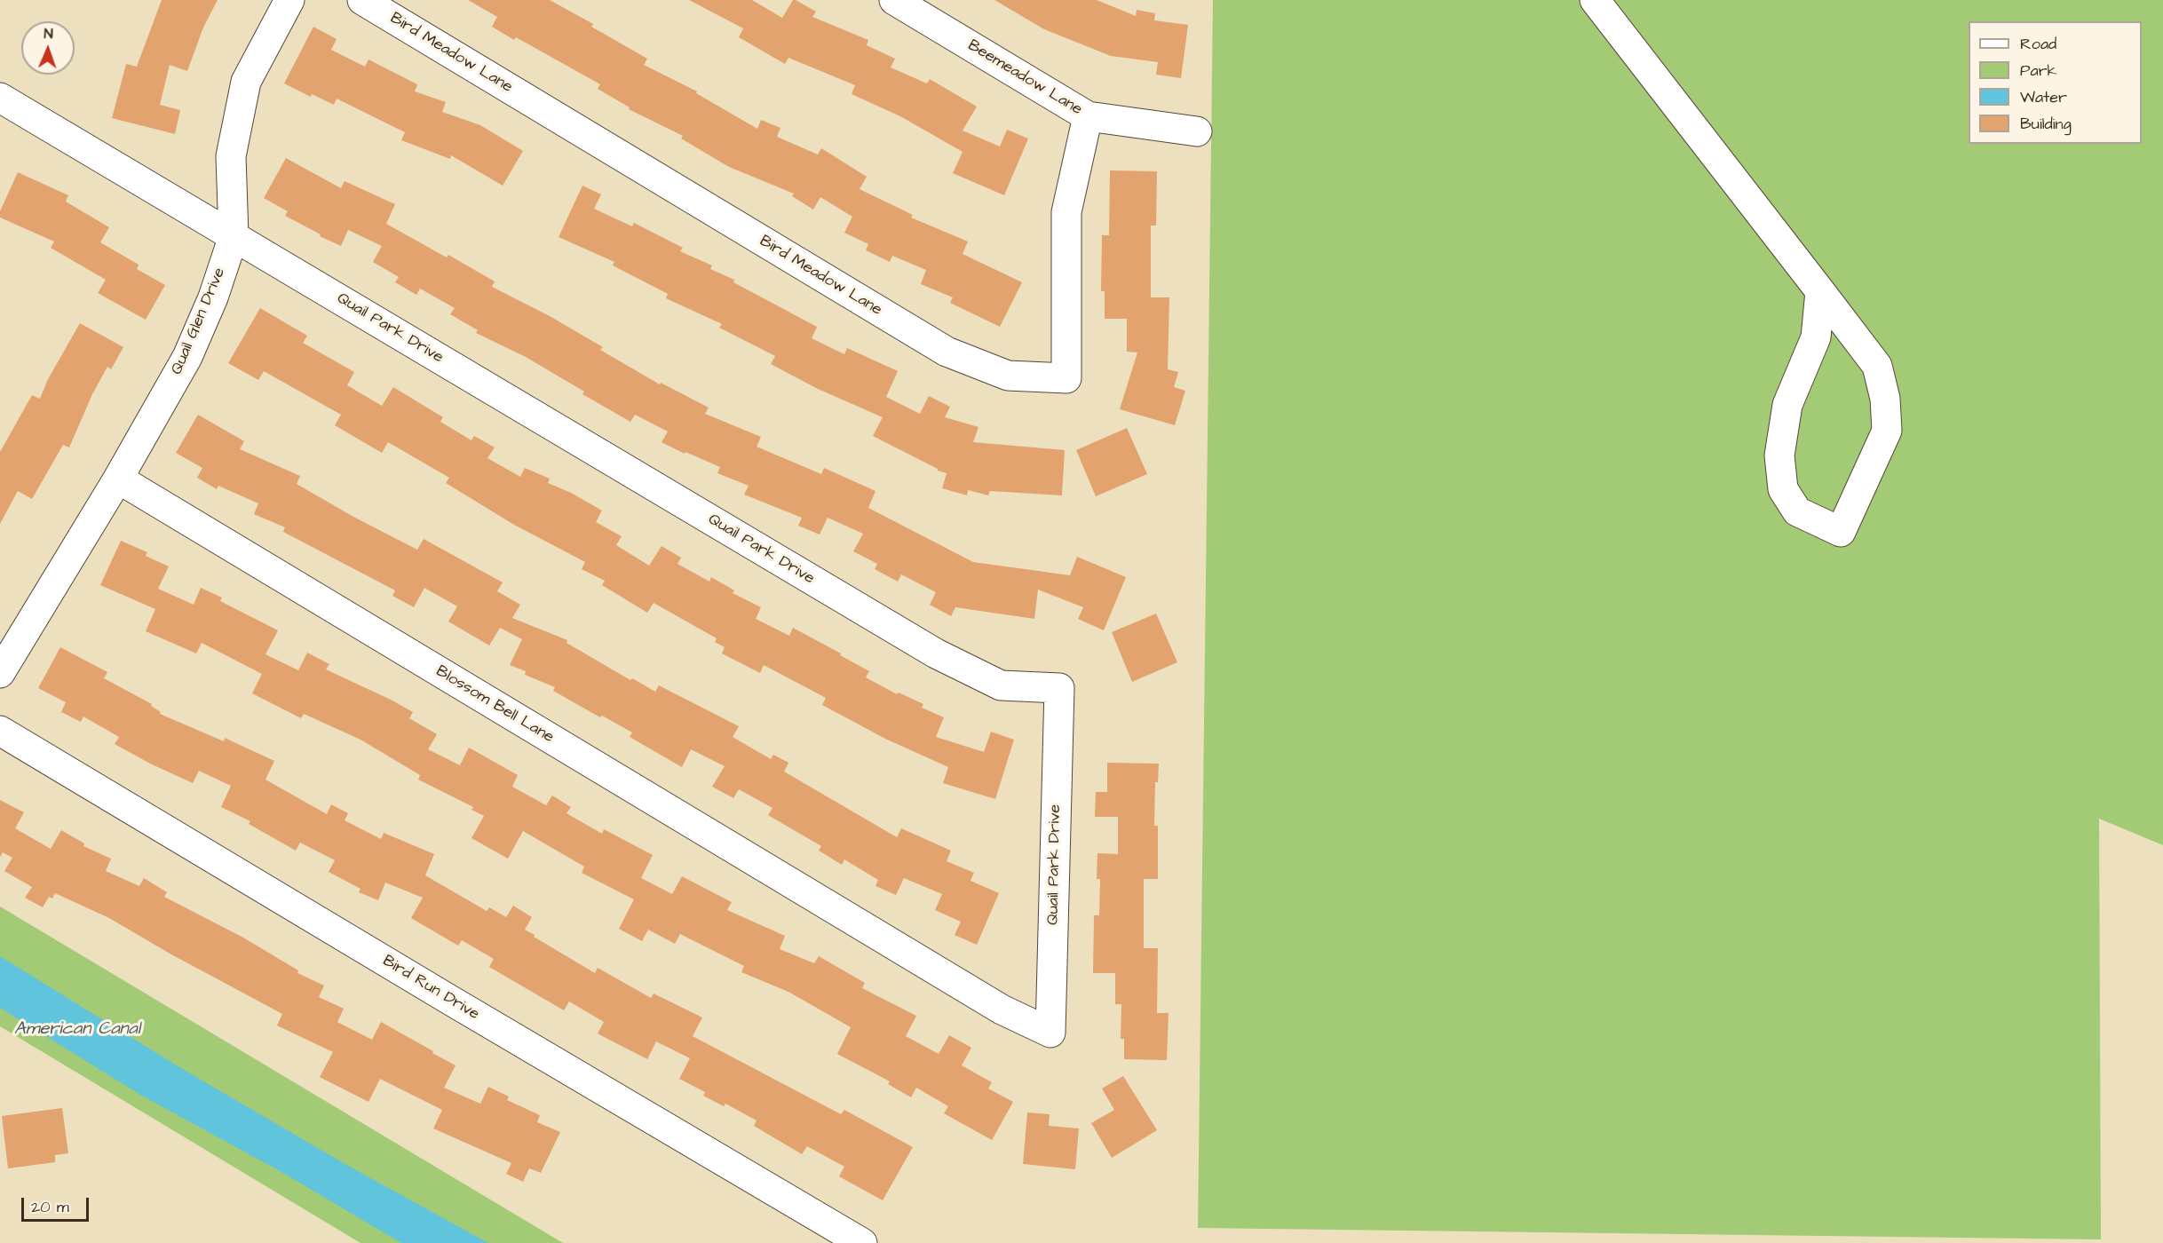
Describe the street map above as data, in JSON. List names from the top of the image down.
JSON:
{
  "streets": {
    "street": [
      "Bird Meadow Lane",
      "Beemeadow Lane",
      "Quail Glen Drive",
      "Quail Park Drive",
      "Blossom Bell Lane",
      "Bird Run Drive"
    ]
  },
  "crossings": [
    ["Bird Meadow Lane", "Beemeadow Lane"],
    ["Quail Glen Drive", "Quail Park Drive"],
    ["Quail Glen Drive", "Blossom Bell Lane"],
    ["Quail Park Drive", "Blossom Bell Lane"]
  ],
  "water": ["American Canal"],
  "legend": [
    "Road",
    "Park",
    "Water",
    "Building"
  ],
  "scale_bar": "20 m",
  "north": "top"
}
